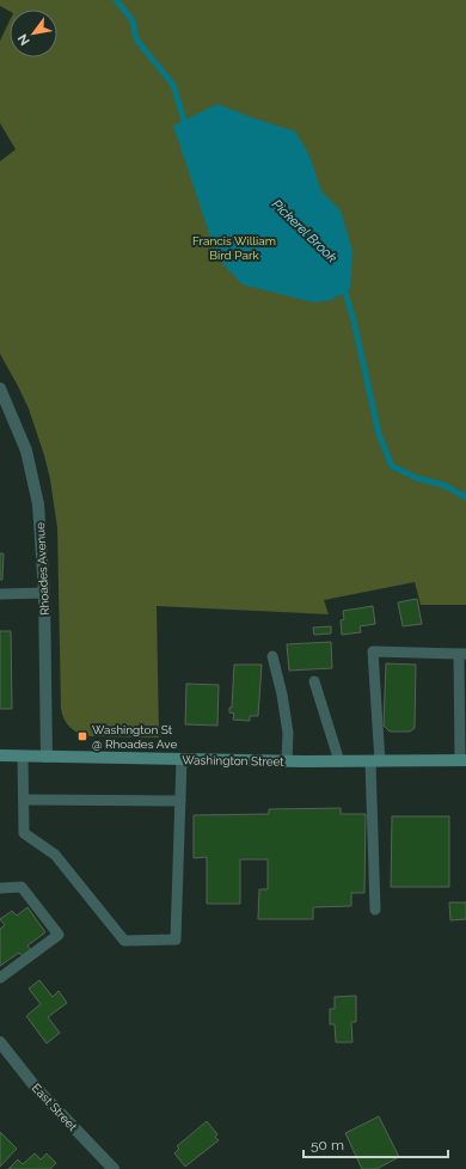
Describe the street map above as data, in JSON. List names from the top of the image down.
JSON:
{
  "streets": {
    "main road": ["Washington Street"],
    "street": ["Rhoades Avenue", "East Street"]
  },
  "crossings": [
    ["Rhoades Avenue", "Washington Street"]
  ],
  "water": ["Pickerel Brook"],
  "parks": ["Francis William Bird Park"],
  "places": {
    "transit": ["Washington St @ Rhoades Ave"]
  },
  "scale_bar": "50 m",
  "north": "bottom left"
}
